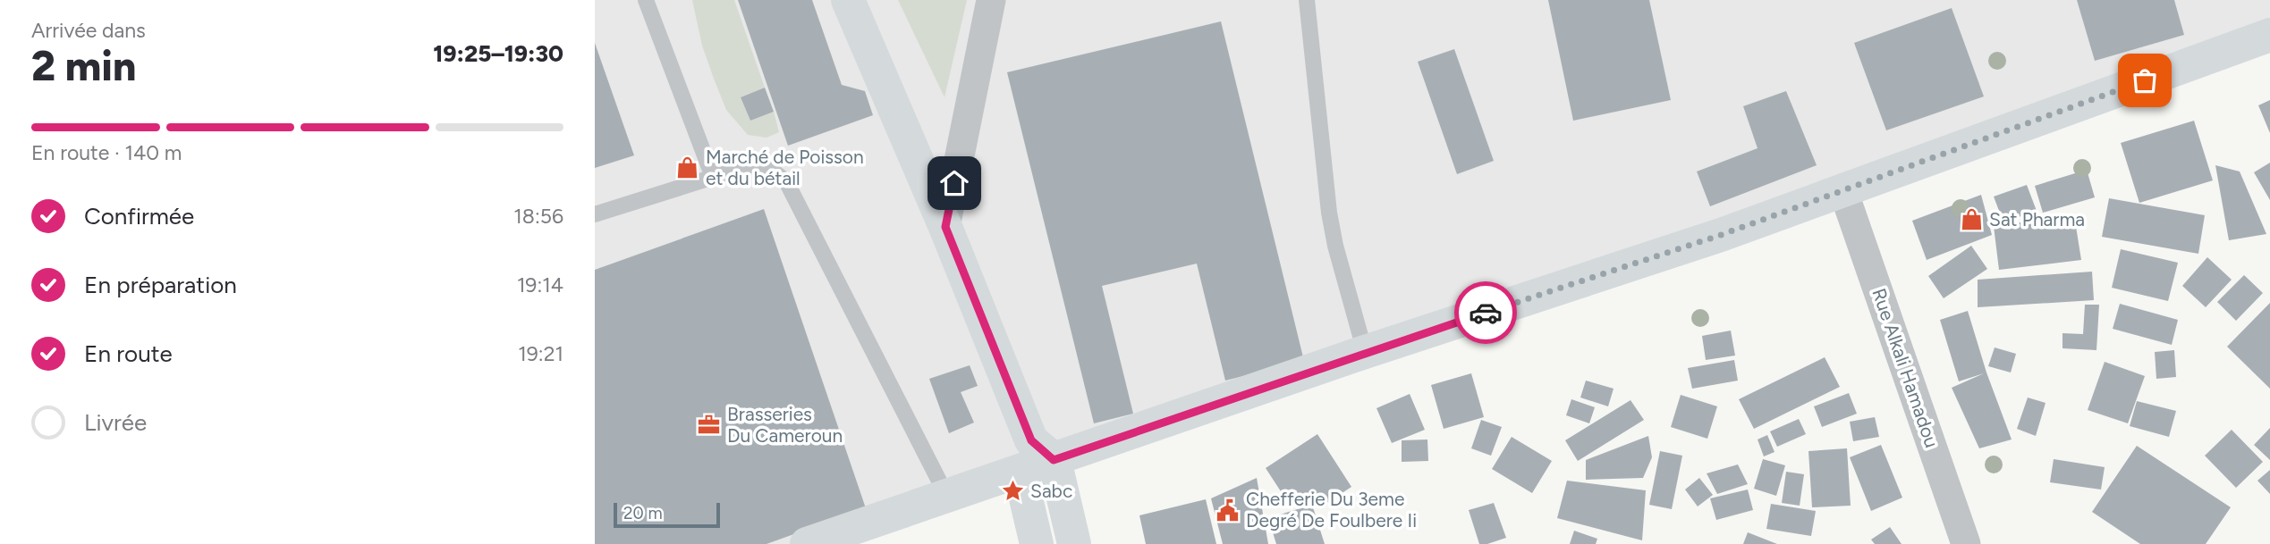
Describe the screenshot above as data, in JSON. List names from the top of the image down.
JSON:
{
  "streets": {
    "street": ["Rue Alkali Hamadou"]
  },
  "places": {
    "shop": ["Marché de Poisson et du bétail", "Sat Pharma"],
    "office": ["Brasseries Du Cameroun"],
    "place": ["Sabc"],
    "public building": ["Chefferie Du 3eme Degré De Foulbere Ii"]
  },
  "scale_bar": "20 m",
  "page": {
    "heading": ["2 min", "Arrivée dans", "19:25–19:30"],
    "bar": "En route · 140 m",
    "list": [
      ["Confirmée", "18:56"],
      ["En préparation", "19:14"],
      ["En route", "19:21"],
      "Livrée"
    ],
    "scale": "20 m"
  }
}
